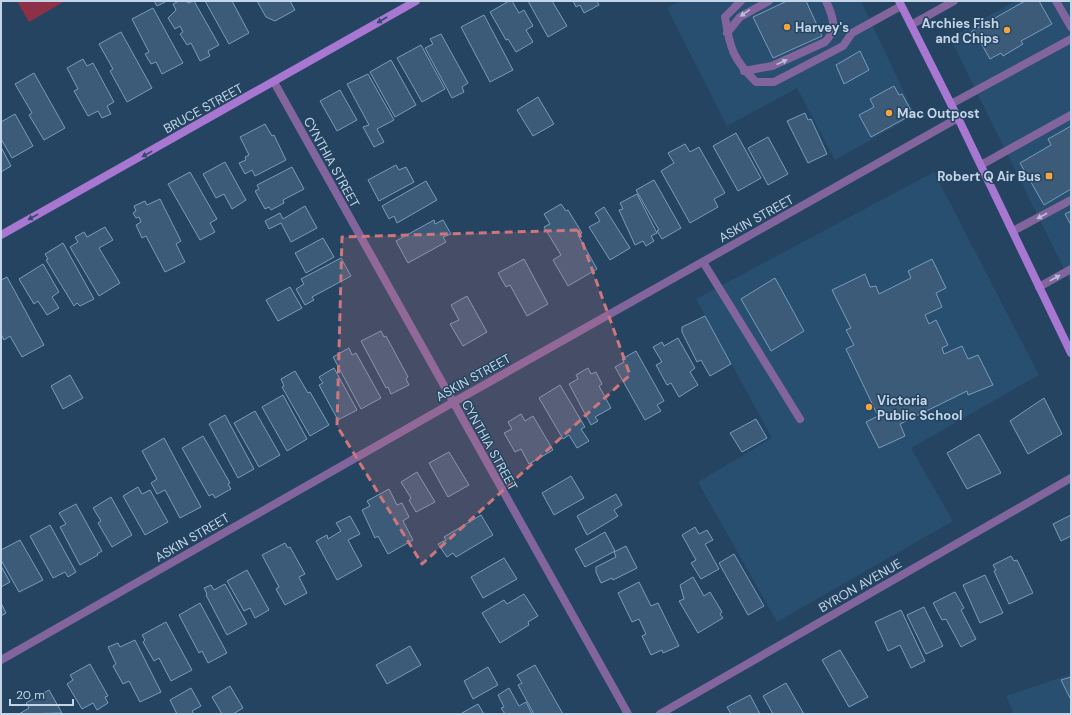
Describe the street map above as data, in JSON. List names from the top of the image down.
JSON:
{
  "streets": {
    "street": [
      "BRUCE STREET",
      "CYNTHIA STREET",
      "ASKIN STREET",
      "BYRON AVENUE"
    ]
  },
  "crossings": [
    ["BRUCE STREET", "CYNTHIA STREET"],
    ["CYNTHIA STREET", "ASKIN STREET"]
  ],
  "one_way": ["BRUCE STREET"],
  "places": {
    "other": [
      "Harvey's",
      "Archies Fish and Chips",
      "Mac Outpost",
      "Victoria Public School"
    ],
    "transit": ["Robert Q Air Bus"]
  },
  "scale_bar": "20 m"
}
